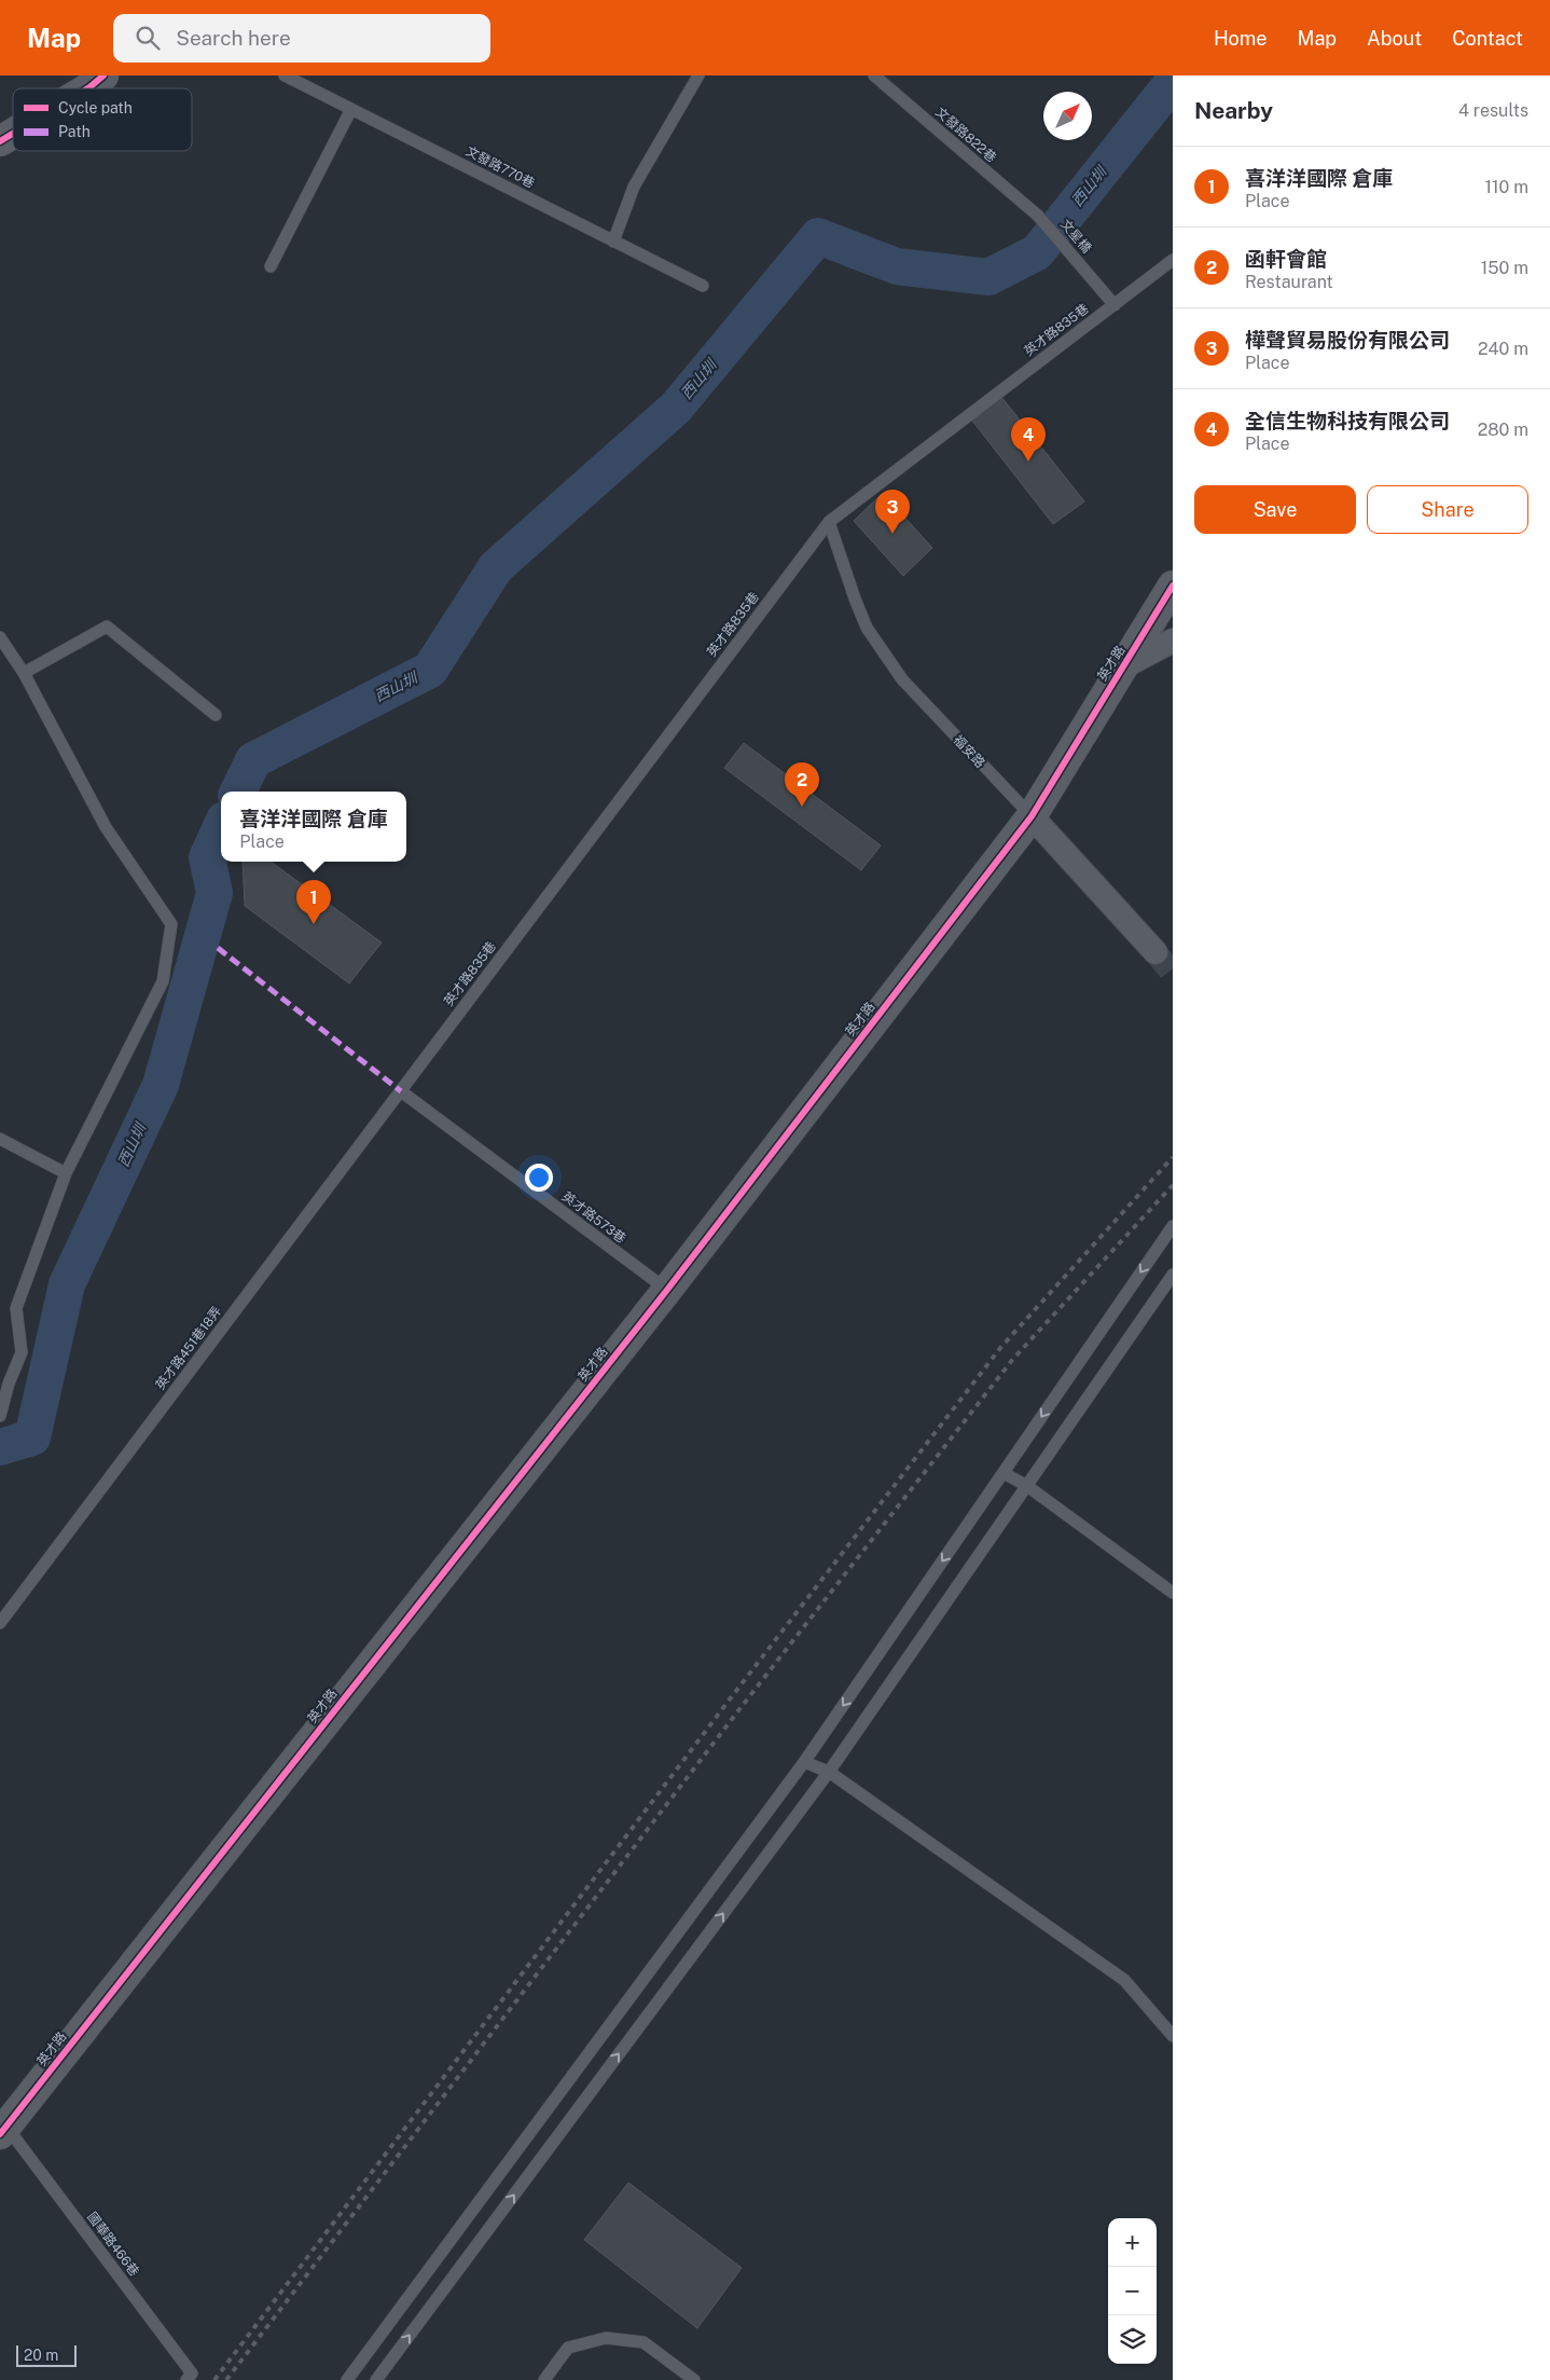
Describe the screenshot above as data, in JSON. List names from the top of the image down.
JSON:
{
  "streets": {
    "street": ["英才路", "福安路"],
    "lane": [
      "文發路822巷",
      "文發路770巷",
      "文星橋",
      "英才路835巷",
      "英才路573巷",
      "英才路451巷18弄",
      "國華路466巷"
    ]
  },
  "crossings": [
    ["文發路822巷", "文星橋"],
    ["文星橋", "英才路835巷"],
    ["英才路835巷", "福安路"],
    ["英才路835巷", "英才路573巷"],
    ["英才路835巷", "英才路451巷18弄"],
    ["英才路", "福安路"],
    ["英才路", "英才路573巷"],
    ["英才路", "國華路466巷"],
    ["英才路573巷", "英才路451巷18弄"]
  ],
  "water": ["西山圳"],
  "legend": ["Cycle path", "Path"],
  "scale_bar": "20 m",
  "north": "top right",
  "page": {
    "header": "Map",
    "search": "Search here",
    "nav": [
      "Home",
      "Map",
      "About",
      "Contact"
    ],
    "heading": ["Nearby", "4 results"],
    "list": [
      {
        "mark": "1",
        "name": "喜洋洋國際 倉庫",
        "note": "Place",
        "value": "110 m"
      },
      {
        "mark": "2",
        "name": "函軒會館",
        "note": "Restaurant",
        "value": "150 m"
      },
      {
        "mark": "3",
        "name": "樺聲貿易股份有限公司",
        "note": "Place",
        "value": "240 m"
      },
      {
        "mark": "4",
        "name": "全信生物科技有限公司",
        "note": "Place",
        "value": "280 m"
      }
    ],
    "pins": [
      "4",
      "3",
      "2",
      "1"
    ],
    "buttons": ["Save", "Share"],
    "popup": ["喜洋洋國際 倉庫", "Place"],
    "map_buttons": ["+", "−"],
    "scale": "20 m"
  }
}
